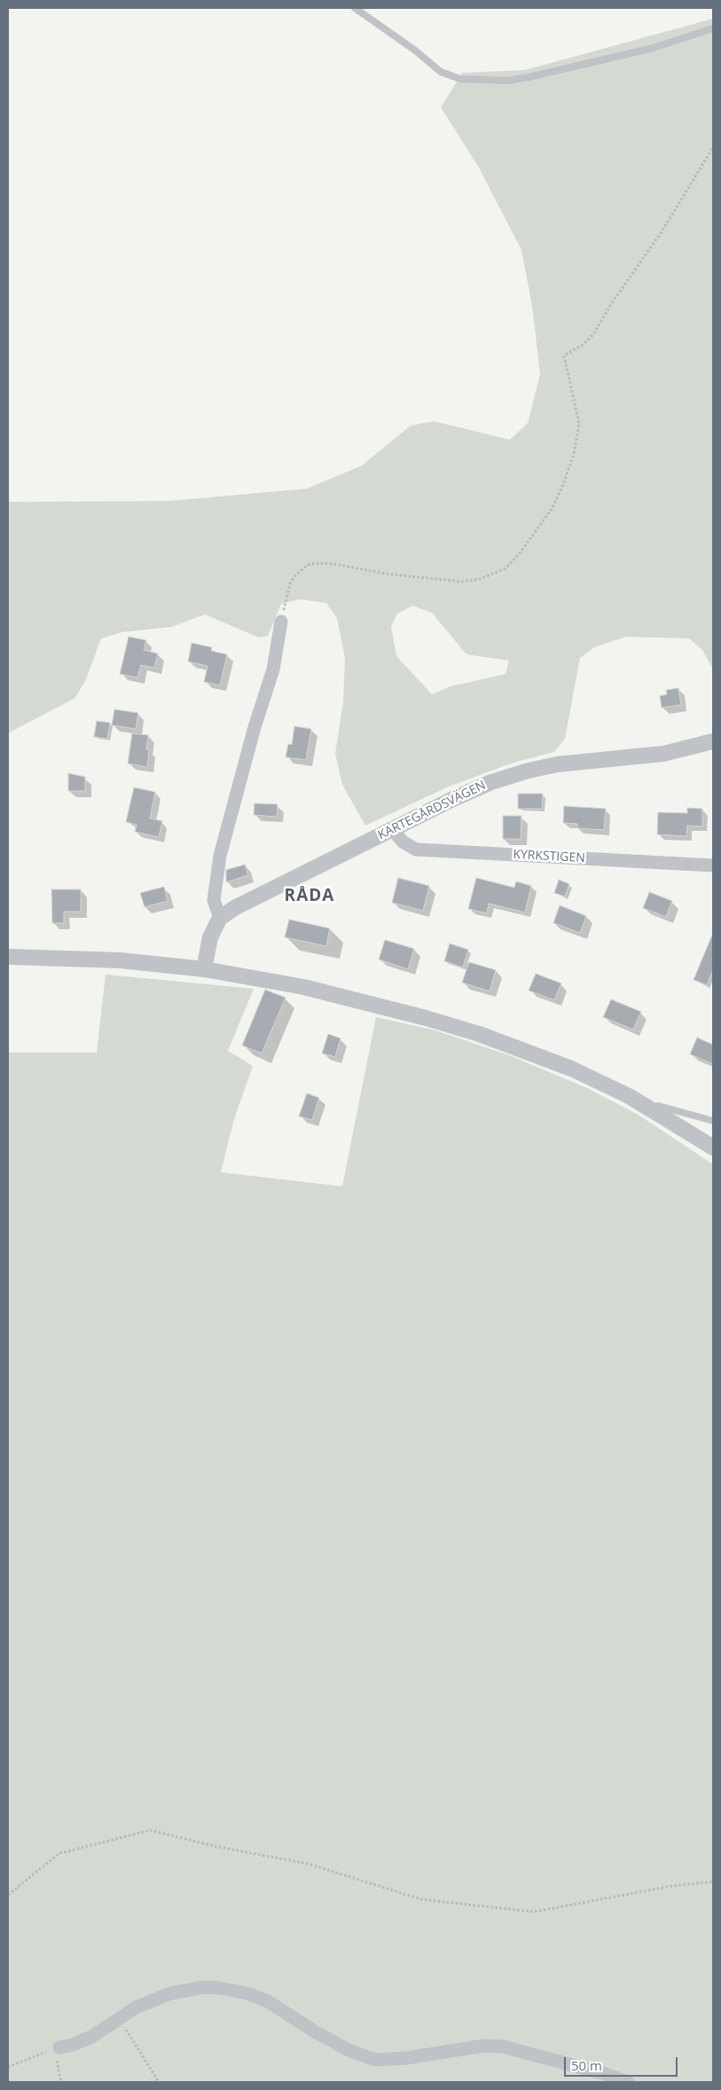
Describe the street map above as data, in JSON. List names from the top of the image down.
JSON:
{
  "streets": {
    "street": ["KARTEGÅRDSVÄGEN", "KYRKSTIGEN"]
  },
  "crossings": [
    ["KARTEGÅRDSVÄGEN", "KYRKSTIGEN"]
  ],
  "districts": ["RÅDA"],
  "scale_bar": "50 m"
}
